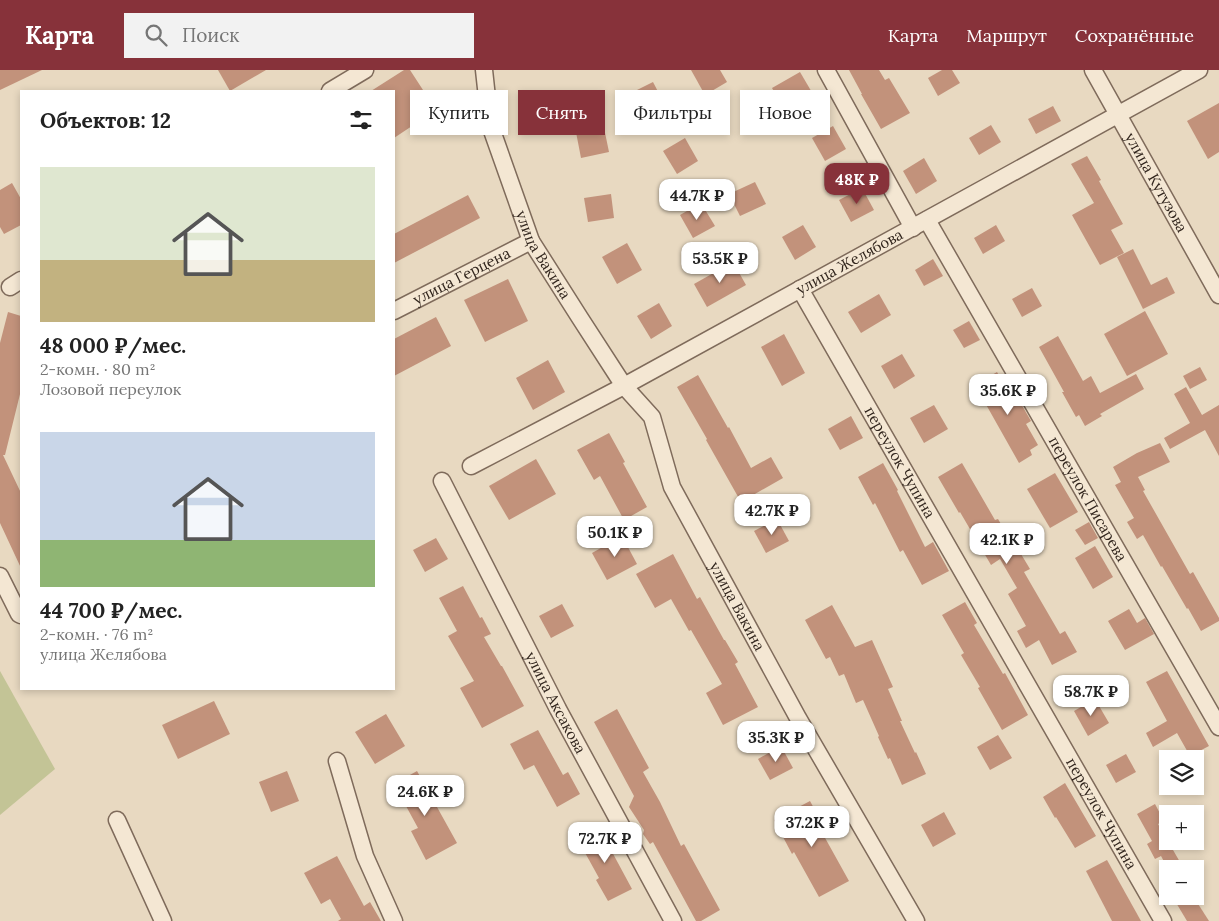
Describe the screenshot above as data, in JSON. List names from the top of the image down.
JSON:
{
  "streets": {
    "street": [
      "улица Кутузова",
      "улица Вакина",
      "улица Желябова",
      "улица Герцена",
      "переулок Чупина",
      "переулок Писарева",
      "улица Аксакова"
    ]
  },
  "crossings": [
    ["улица Кутузова", "улица Желябова"],
    ["улица Вакина", "улица Желябова"],
    ["улица Вакина", "улица Герцена"],
    ["улица Желябова", "переулок Чупина"],
    ["улица Желябова", "переулок Писарева"]
  ],
  "page": {
    "header": "Карта",
    "search": "Поиск",
    "nav": ["Карта", "Маршрут", "Сохранённые"],
    "chip": [
      "Купить",
      "Снять",
      "Фильтры",
      "Новое"
    ],
    "heading": "Объектов: 12",
    "list": [
      {
        "name": "48 000 ₽/мес.",
        "note": "2-комн. · 80 m² · Лозовой переулок"
      },
      {
        "name": "44 700 ₽/мес.",
        "note": "2-комн. · 76 m² · улица Желябова"
      }
    ],
    "price": [
      "48K ₽",
      "44.7K ₽",
      "53.5K ₽",
      "35.6K ₽",
      "42.7K ₽",
      "50.1K ₽",
      "42.1K ₽",
      "58.7K ₽",
      "35.3K ₽",
      "24.6K ₽",
      "37.2K ₽",
      "72.7K ₽"
    ],
    "map_buttons": ["+", "−"]
  }
}
